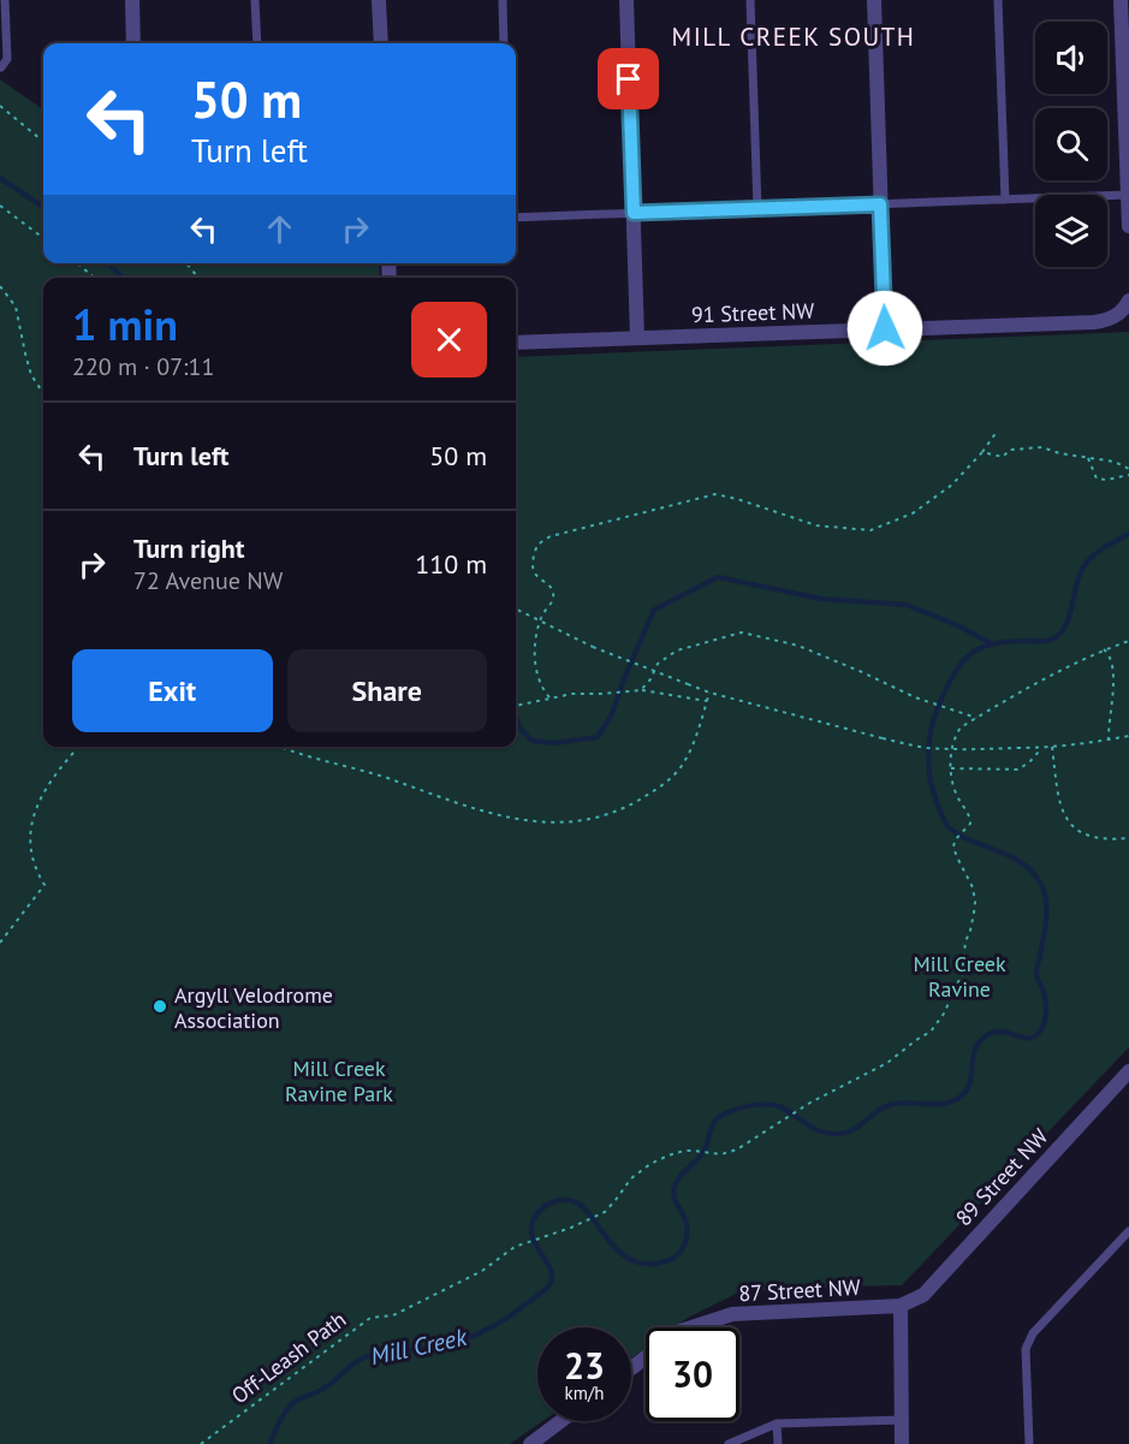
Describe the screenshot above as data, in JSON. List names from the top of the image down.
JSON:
{
  "streets": {
    "street": ["91 Street NW", "89 Street NW", "87 Street NW"],
    "path": ["Off-Leash Path"]
  },
  "crossings": [
    ["89 Street NW", "87 Street NW"]
  ],
  "districts": ["MILL CREEK SOUTH"],
  "water": ["Mill Creek"],
  "parks": ["Mill Creek Ravine", "Mill Creek Ravine Park"],
  "places": ["Argyll Velodrome Association"],
  "page": {
    "turn": ["50 m", "Turn left"],
    "heading": ["1 min", "220 m · 07:11"],
    "list": [
      {
        "name": "Turn left",
        "value": "50 m"
      },
      {
        "name": "Turn right",
        "note": "72 Avenue NW",
        "value": "110 m"
      }
    ],
    "buttons": ["Exit", "Share"],
    "speed": "23 km/h",
    "limit": "30"
  }
}
